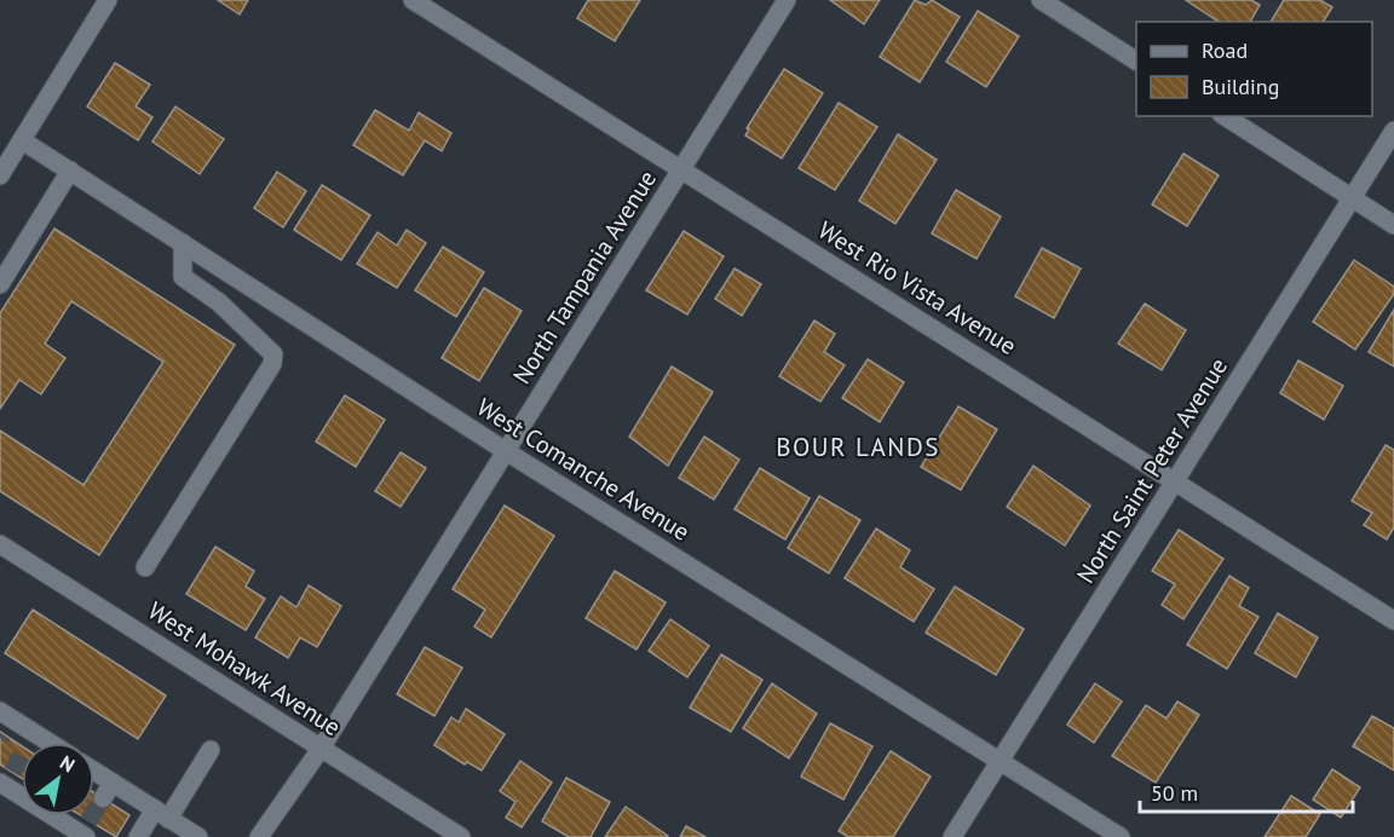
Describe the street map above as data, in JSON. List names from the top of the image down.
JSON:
{
  "streets": {
    "street": [
      "North Tampania Avenue",
      "West Rio Vista Avenue",
      "West Comanche Avenue",
      "North Saint Peter Avenue",
      "West Mohawk Avenue"
    ]
  },
  "crossings": [
    ["North Tampania Avenue", "West Rio Vista Avenue"],
    ["North Tampania Avenue", "West Comanche Avenue"],
    ["North Tampania Avenue", "West Mohawk Avenue"],
    ["West Rio Vista Avenue", "North Saint Peter Avenue"],
    ["West Comanche Avenue", "North Saint Peter Avenue"]
  ],
  "districts": ["BOUR LANDS"],
  "legend": ["Road", "Building"],
  "scale_bar": "50 m",
  "north": "top right"
}
